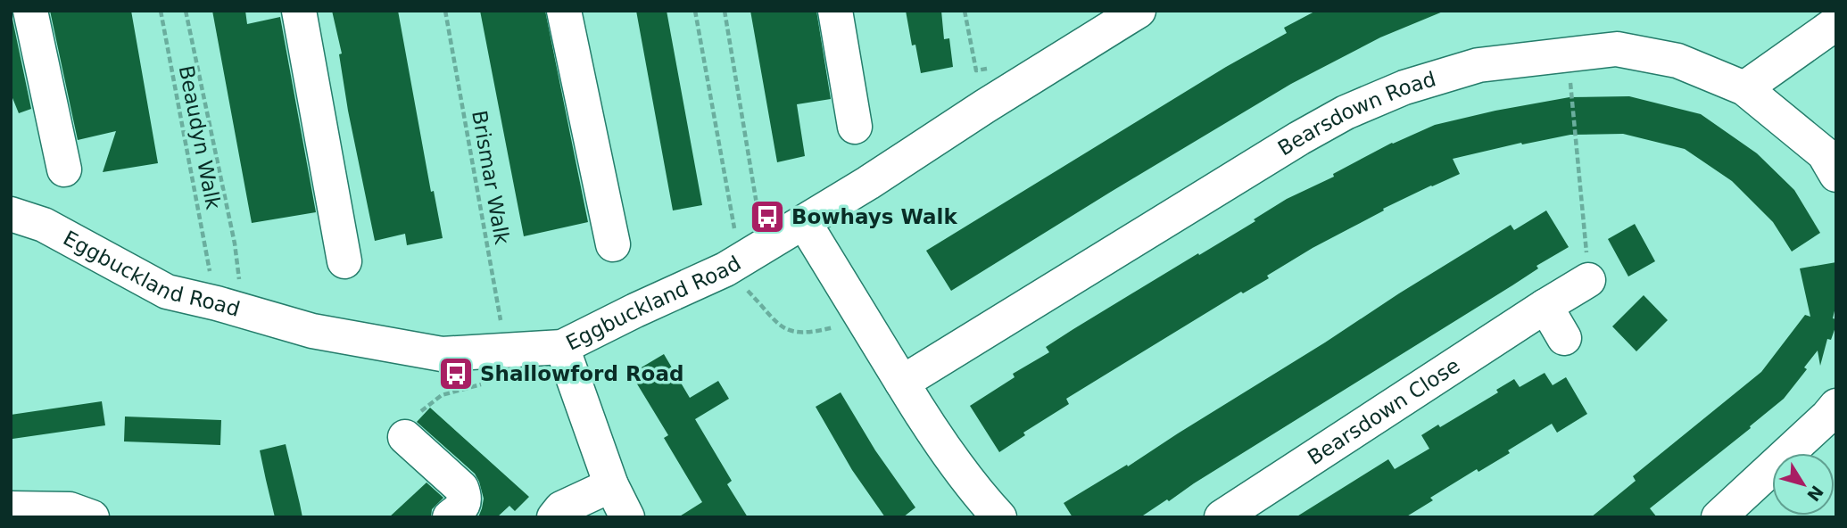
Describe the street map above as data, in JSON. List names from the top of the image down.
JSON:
{
  "streets": {
    "street": ["Bearsdown Road", "Eggbuckland Road", "Bearsdown Close"],
    "path": ["Beaudyn Walk", "Brismar Walk"]
  },
  "crossings": [
    ["Brismar Walk", "Eggbuckland Road"]
  ],
  "places": {
    "bus stop": ["Bowhays Walk", "Shallowford Road"]
  },
  "north": "bottom right"
}
